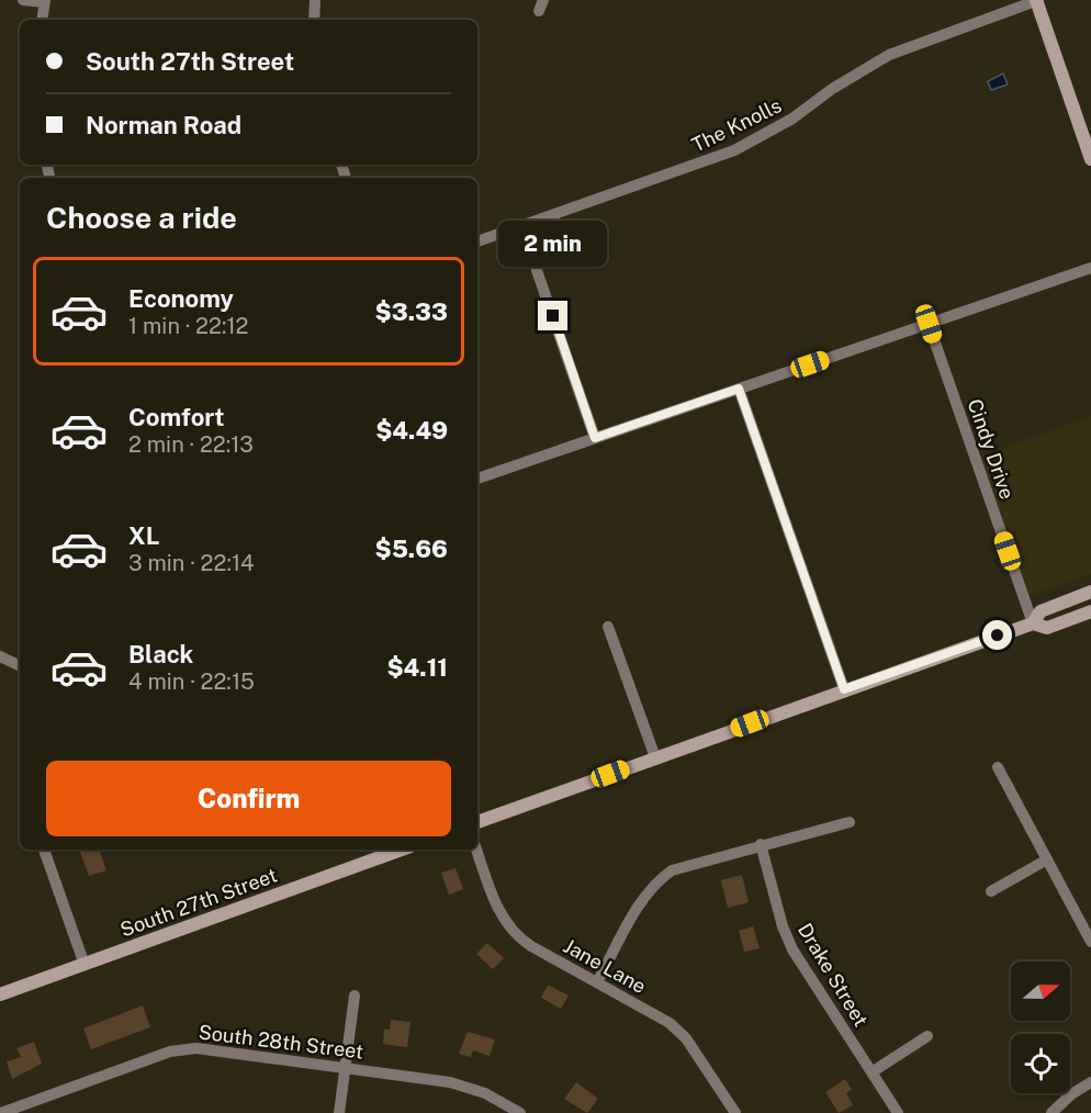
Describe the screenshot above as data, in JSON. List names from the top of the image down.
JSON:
{
  "streets": {
    "main road": ["South 27th Street"],
    "street": [
      "The Knolls",
      "Cindy Drive",
      "Jane Lane",
      "Drake Street",
      "South 28th Street"
    ]
  },
  "north": "right",
  "page": {
    "banner": ["South 27th Street", "Norman Road"],
    "heading": "Choose a ride",
    "bubble": "2 min",
    "list": [
      {
        "name": "Economy",
        "note": "1 min · 22:12",
        "value": "$3.33"
      },
      {
        "name": "Comfort",
        "note": "2 min · 22:13",
        "value": "$4.49"
      },
      {
        "name": "XL",
        "note": "3 min · 22:14",
        "value": "$5.66"
      },
      {
        "name": "Black",
        "note": "4 min · 22:15",
        "value": "$4.11"
      }
    ],
    "buttons": "Confirm"
  }
}
